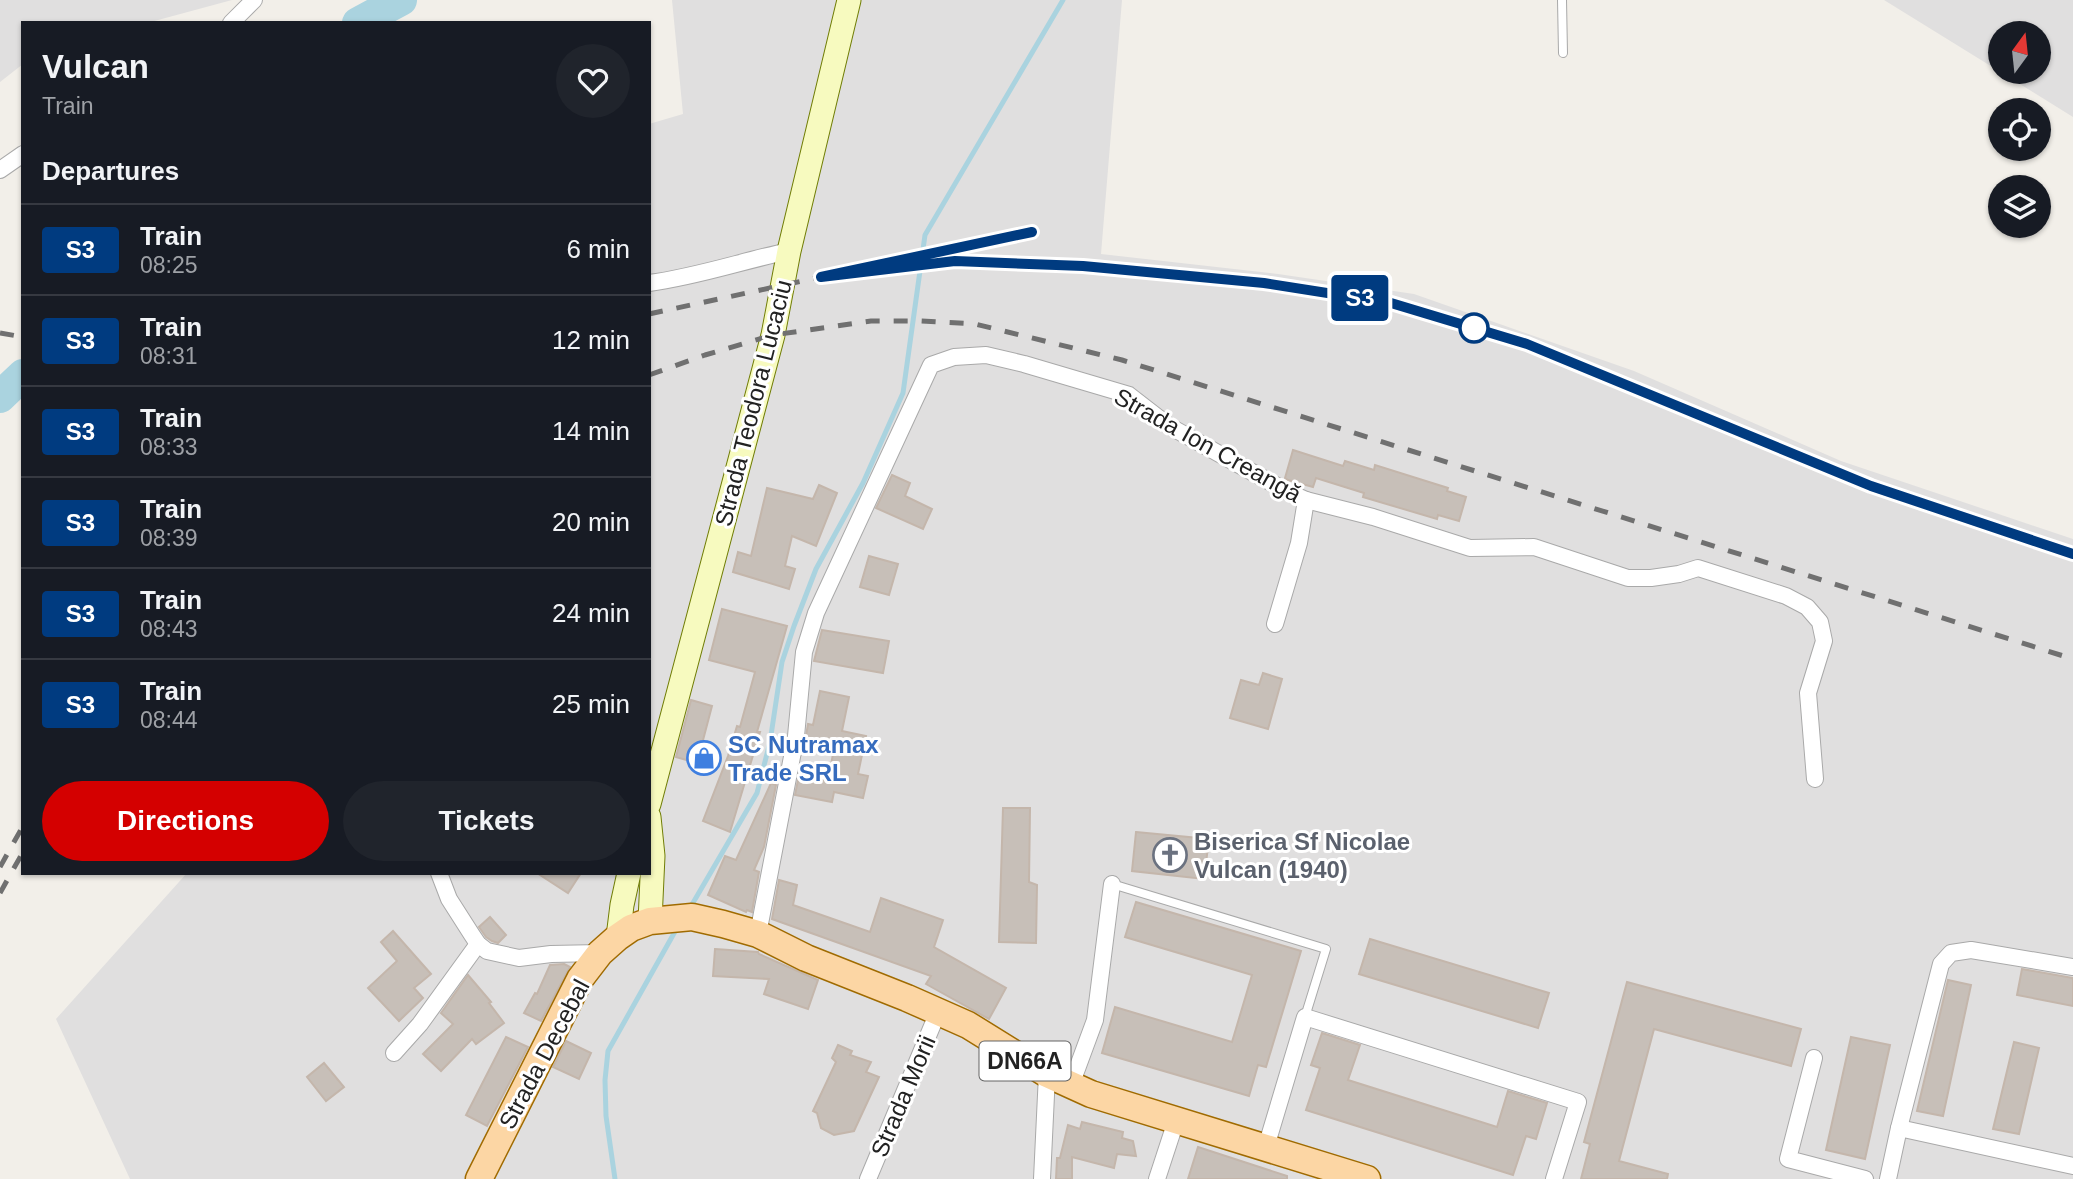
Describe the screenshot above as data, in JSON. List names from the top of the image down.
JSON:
{
  "streets": {
    "main road": ["Strada Teodora Lucaciu", "Strada Decebal", "DN66A"],
    "street": ["Strada Ion Creangă", "Strada Morii"]
  },
  "crossings": [
    ["Strada Ion Creangă", "DN66A"],
    ["Strada Decebal", "DN66A"],
    ["DN66A", "Strada Morii"]
  ],
  "places": {
    "shop": ["SC Nutramax Trade SRL"],
    "church": ["Biserica Sf Nicolae Vulcan (1940)"]
  },
  "north": "top",
  "page": {
    "on_map": "S3",
    "heading": [
      ["Vulcan", "Train"],
      "Departures"
    ],
    "list": [
      {
        "mark": "S3",
        "name": "Train",
        "note": "08:25",
        "value": "6 min"
      },
      {
        "mark": "S3",
        "name": "Train",
        "note": "08:31",
        "value": "12 min"
      },
      {
        "mark": "S3",
        "name": "Train",
        "note": "08:33",
        "value": "14 min"
      },
      {
        "mark": "S3",
        "name": "Train",
        "note": "08:39",
        "value": "20 min"
      },
      {
        "mark": "S3",
        "name": "Train",
        "note": "08:43",
        "value": "24 min"
      },
      {
        "mark": "S3",
        "name": "Train",
        "note": "08:44",
        "value": "25 min"
      }
    ],
    "buttons": ["Directions", "Tickets"]
  }
}
